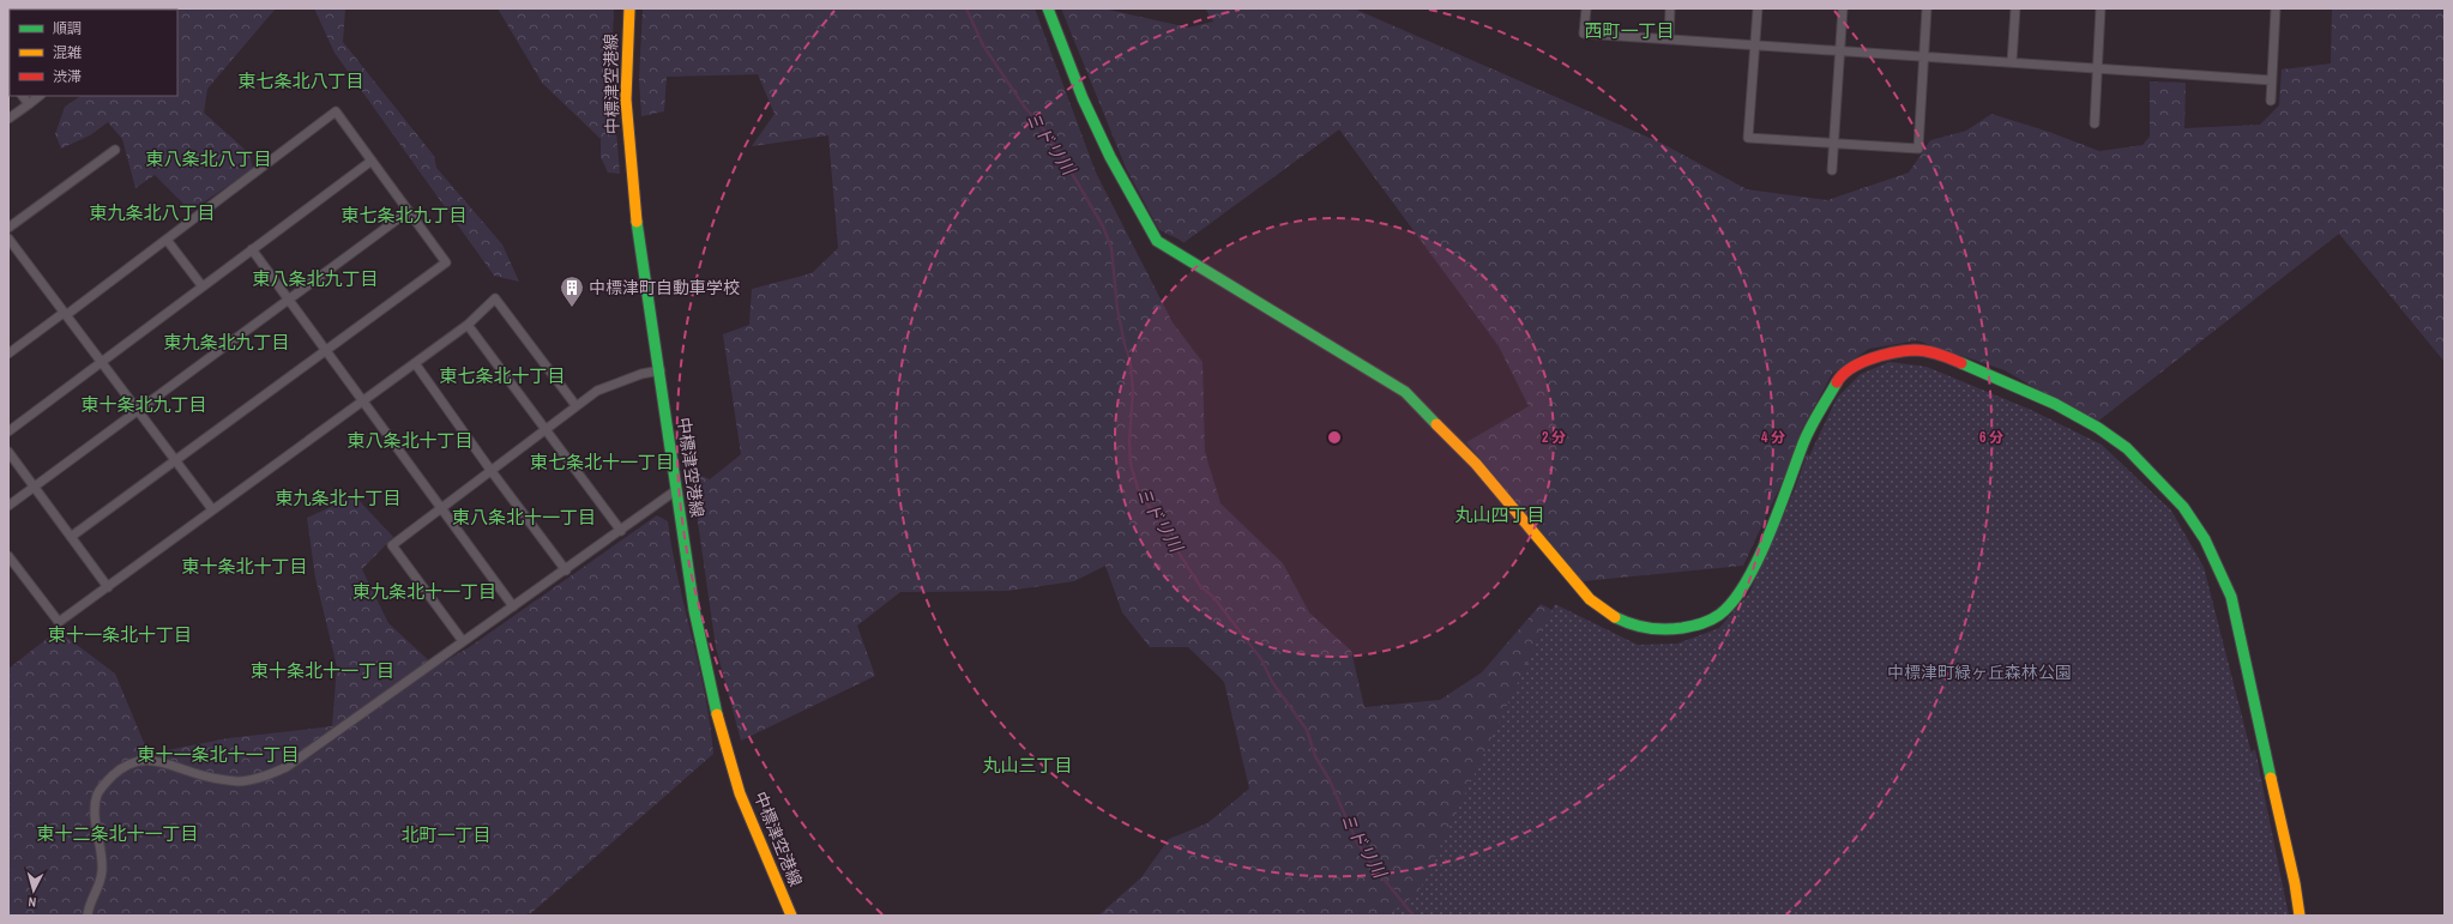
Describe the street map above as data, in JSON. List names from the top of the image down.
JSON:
{
  "streets": {
    "street": ["中標津空港線"]
  },
  "districts": [
    "西町一丁目",
    "東七条北八丁目",
    "東八条北八丁目",
    "東九条北八丁目",
    "東七条北九丁目",
    "東八条北九丁目",
    "東九条北九丁目",
    "東七条北十丁目",
    "東十条北九丁目",
    "東八条北十丁目",
    "東七条北十一丁目",
    "東九条北十丁目",
    "丸山四丁目",
    "東八条北十一丁目",
    "東十条北十丁目",
    "東九条北十一丁目",
    "東十一条北十丁目",
    "東十条北十一丁目",
    "東十一条北十一丁目",
    "丸山三丁目",
    "東十二条北十一丁目",
    "北町一丁目"
  ],
  "water": ["ミドリ川"],
  "parks": ["中標津町緑ヶ丘森林公園"],
  "places": {
    "building": ["中標津町自動車学校"]
  },
  "legend": ["順調", "混雑", "渋滞"],
  "north": "bottom",
  "rings": ["2 分", "4 分", "6 分"]
}
